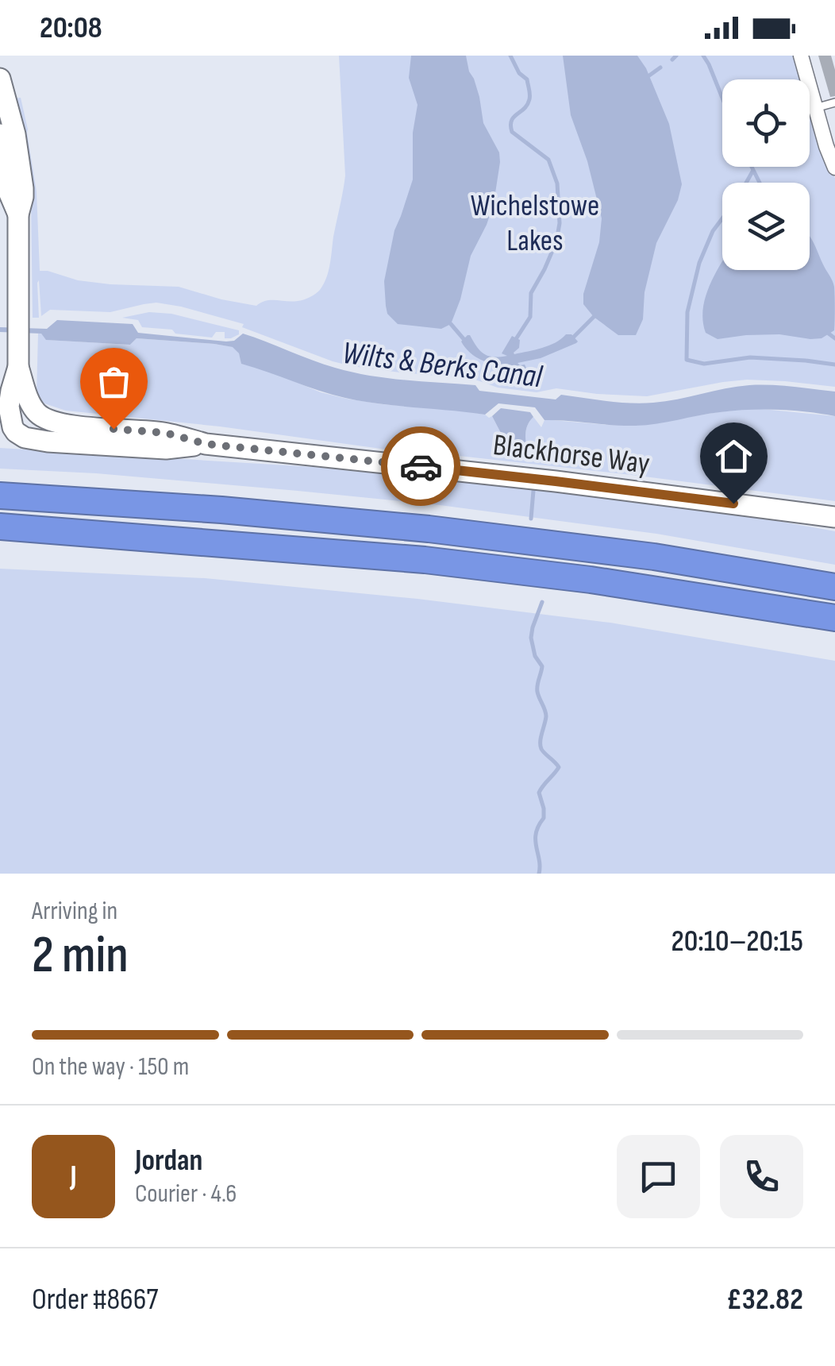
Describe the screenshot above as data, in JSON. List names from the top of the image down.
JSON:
{
  "streets": {
    "main road": ["Blackhorse Way"]
  },
  "water": ["Wilts & Berks Canal"],
  "parks": ["Wichelstowe Lakes"],
  "page": {
    "status": "20:08",
    "heading": ["2 min", "Arriving in", "20:10–20:15"],
    "panel": [
      "Jordan",
      "Courier · 4.6",
      "Order #8667",
      "£32.82"
    ],
    "bar": "On the way · 150 m",
    "round": "J"
  }
}
